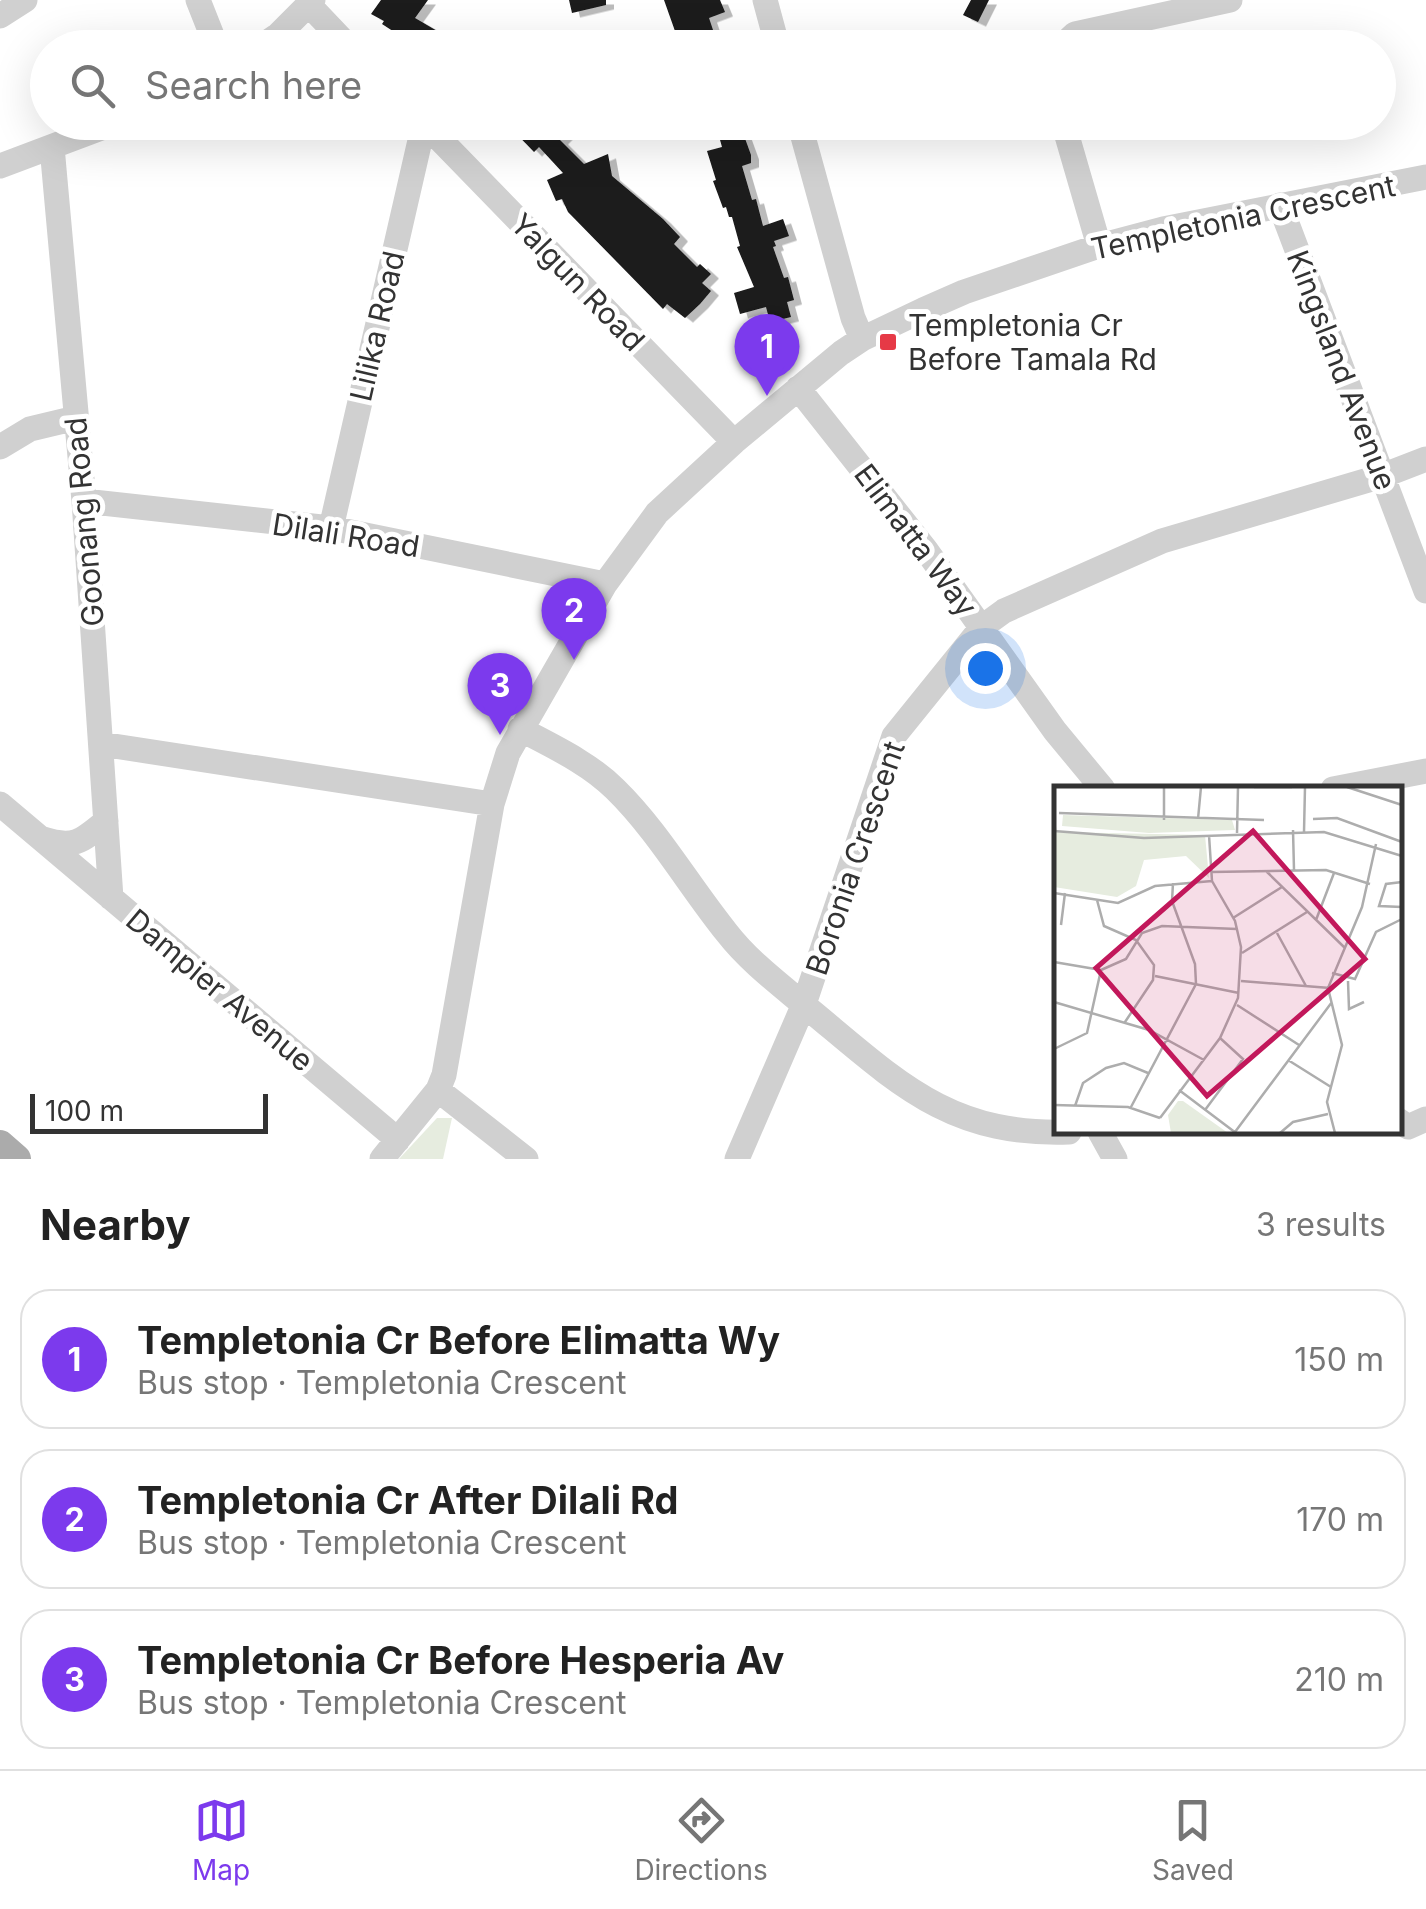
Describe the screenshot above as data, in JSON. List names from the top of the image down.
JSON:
{
  "streets": {
    "street": [
      "Templetonia Crescent",
      "Yalgun Road",
      "Lilika Road",
      "Kingsland Avenue",
      "Goonang Road",
      "Dilali Road",
      "Elimatta Way",
      "Boronia Crescent",
      "Dampier Avenue"
    ]
  },
  "crossings": [
    ["Templetonia Crescent", "Yalgun Road"],
    ["Templetonia Crescent", "Kingsland Avenue"],
    ["Templetonia Crescent", "Dilali Road"],
    ["Templetonia Crescent", "Elimatta Way"],
    ["Templetonia Crescent", "Dampier Avenue"],
    ["Lilika Road", "Dilali Road"],
    ["Kingsland Avenue", "Boronia Crescent"],
    ["Goonang Road", "Dilali Road"],
    ["Goonang Road", "Dampier Avenue"],
    ["Elimatta Way", "Boronia Crescent"]
  ],
  "places": {
    "transit": ["Templetonia Cr Before Tamala Rd"]
  },
  "scale_bar": "100 m",
  "page": {
    "search": "Search here",
    "pins": ["1", "2", "3"],
    "scale": "100 m",
    "heading": ["Nearby", "3 results"],
    "list": [
      {
        "mark": "1",
        "name": "Templetonia Cr Before Elimatta Wy",
        "note": "Bus stop · Templetonia Crescent",
        "value": "150 m"
      },
      {
        "mark": "2",
        "name": "Templetonia Cr After Dilali Rd",
        "note": "Bus stop · Templetonia Crescent",
        "value": "170 m"
      },
      {
        "mark": "3",
        "name": "Templetonia Cr Before Hesperia Av",
        "note": "Bus stop · Templetonia Crescent",
        "value": "210 m"
      }
    ],
    "nav": ["Map", "Directions", "Saved"]
  }
}
